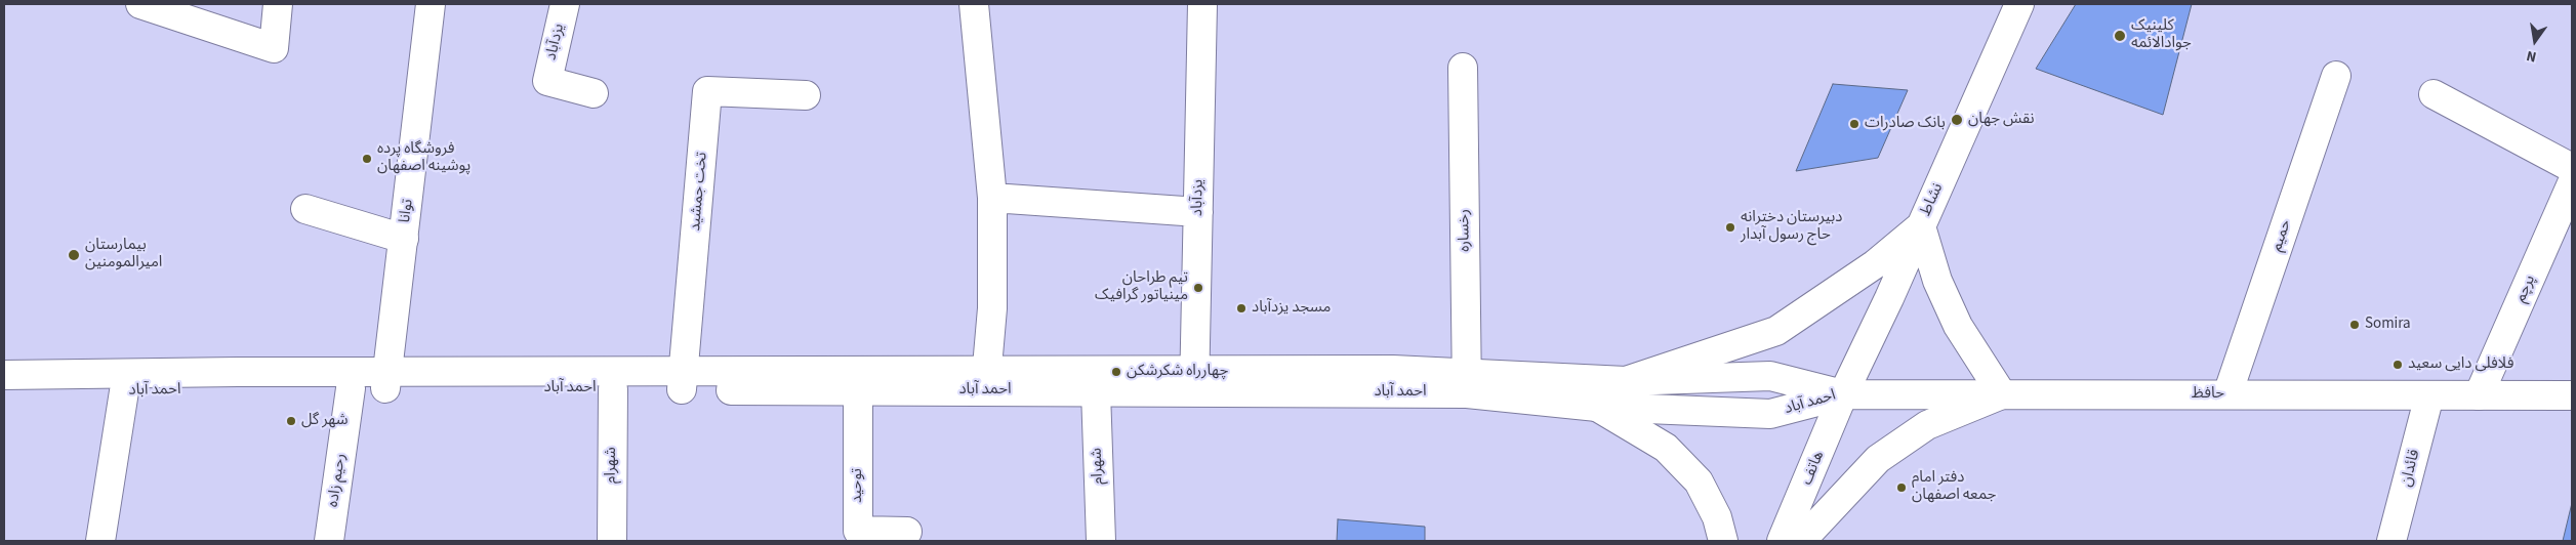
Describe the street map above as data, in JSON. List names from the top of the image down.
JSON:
{
  "streets": {
    "main road": [
      "یزدآباد",
      "تخت جمشید",
      "نشاط",
      "توانا",
      "رخساره",
      "حمیم",
      "پرچم",
      "احمد آباد",
      "حافظ",
      "شهرام",
      "هاتف",
      "قائدان",
      "رحیم زاده",
      "توحید"
    ]
  },
  "crossings": [
    ["یزدآباد", "احمد آباد"],
    ["تخت جمشید", "احمد آباد"],
    ["نشاط", "احمد آباد"],
    ["نشاط", "حافظ"],
    ["نشاط", "هاتف"],
    ["توانا", "احمد آباد"],
    ["رخساره", "احمد آباد"],
    ["حمیم", "حافظ"],
    ["پرچم", "حافظ"],
    ["احمد آباد", "حافظ"],
    ["احمد آباد", "شهرام"],
    ["احمد آباد", "هاتف"],
    ["احمد آباد", "رحیم زاده"],
    ["احمد آباد", "توحید"],
    ["حافظ", "هاتف"],
    ["حافظ", "قائدان"]
  ],
  "places": [
    "کلینیک جوادالائمه",
    "نقش جهان",
    "بانک صادرات",
    "فروشگاه پرده پوشینه اصفهان",
    "دبیرستان دخترانه حاج رسول آبدار",
    "بیمارستان امیرالمومنین",
    "تیم طراحان مینیاتور گرافیک",
    "مسجد یزدآباد",
    "Somira",
    "فلافلی دایی سعید",
    "چهارراه شکرشکن",
    "شهر گل",
    "دفتر امام جمعه اصفهان"
  ],
  "north": "bottom"
}
